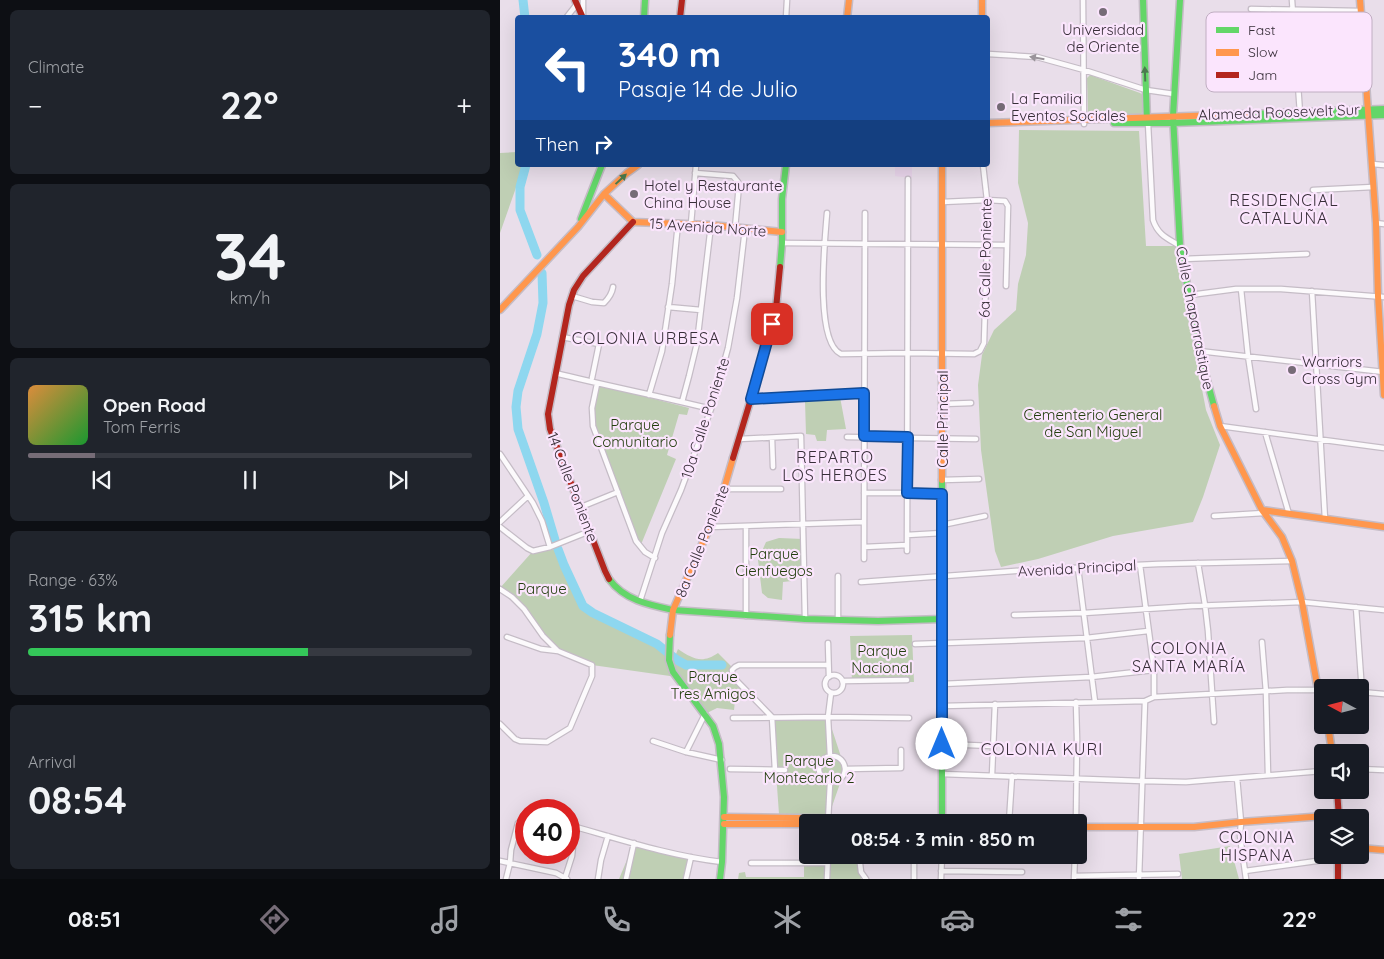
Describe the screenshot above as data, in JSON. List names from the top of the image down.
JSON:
{
  "streets": {
    "main road": [
      "Alameda Roosevelt Sur",
      "15 Avenida Norte",
      "Calle Chaparrastique",
      "Calle Principal",
      "14 Calle Poniente",
      "8a Calle Poniente"
    ],
    "street": ["6a Calle Poniente", "10a Calle Poniente", "Avenida Principal"]
  },
  "crossings": [
    ["Alameda Roosevelt Sur", "Calle Chaparrastique"],
    ["15 Avenida Norte", "10a Calle Poniente"],
    ["15 Avenida Norte", "14 Calle Poniente"],
    ["15 Avenida Norte", "8a Calle Poniente"],
    ["6a Calle Poniente", "Calle Principal"],
    ["Calle Chaparrastique", "Avenida Principal"],
    ["10a Calle Poniente", "14 Calle Poniente"],
    ["Calle Principal", "Avenida Principal"]
  ],
  "districts": [
    "RESIDENCIAL CATALUÑA",
    "COLONIA URBESA",
    "REPARTO LOS HEROES",
    "COLONIA SANTA MARÍA",
    "COLONIA KURI",
    "COLONIA HISPANA"
  ],
  "parks": [
    "Cementerio General de San Miguel",
    "Parque Comunitario",
    "Parque Cienfuegos",
    "Parque",
    "Parque Nacional",
    "Parque Tres Amigos",
    "Parque Montecarlo 2"
  ],
  "places": [
    "Universidad de Oriente",
    "La Familia Eventos Sociales",
    "Hotel y Restaurante China House",
    "Warriors Cross Gym"
  ],
  "legend": ["Fast", "Slow", "Jam"],
  "north": "left",
  "page": {
    "tile": [
      "Climate",
      ["34", "km/h"],
      ["Range · 63%", "315 km"],
      ["Arrival", "08:54"]
    ],
    "turn": ["340 m", "Pasaje 14 de Julio"],
    "heat": ["−", "22°", "+"],
    "then": "Then",
    "song": ["Open Road", "Tom Ferris"],
    "limit": "40",
    "trip": "08:54 · 3 min · 850 m",
    "tabs": ["08:51", "22°"]
  }
}
